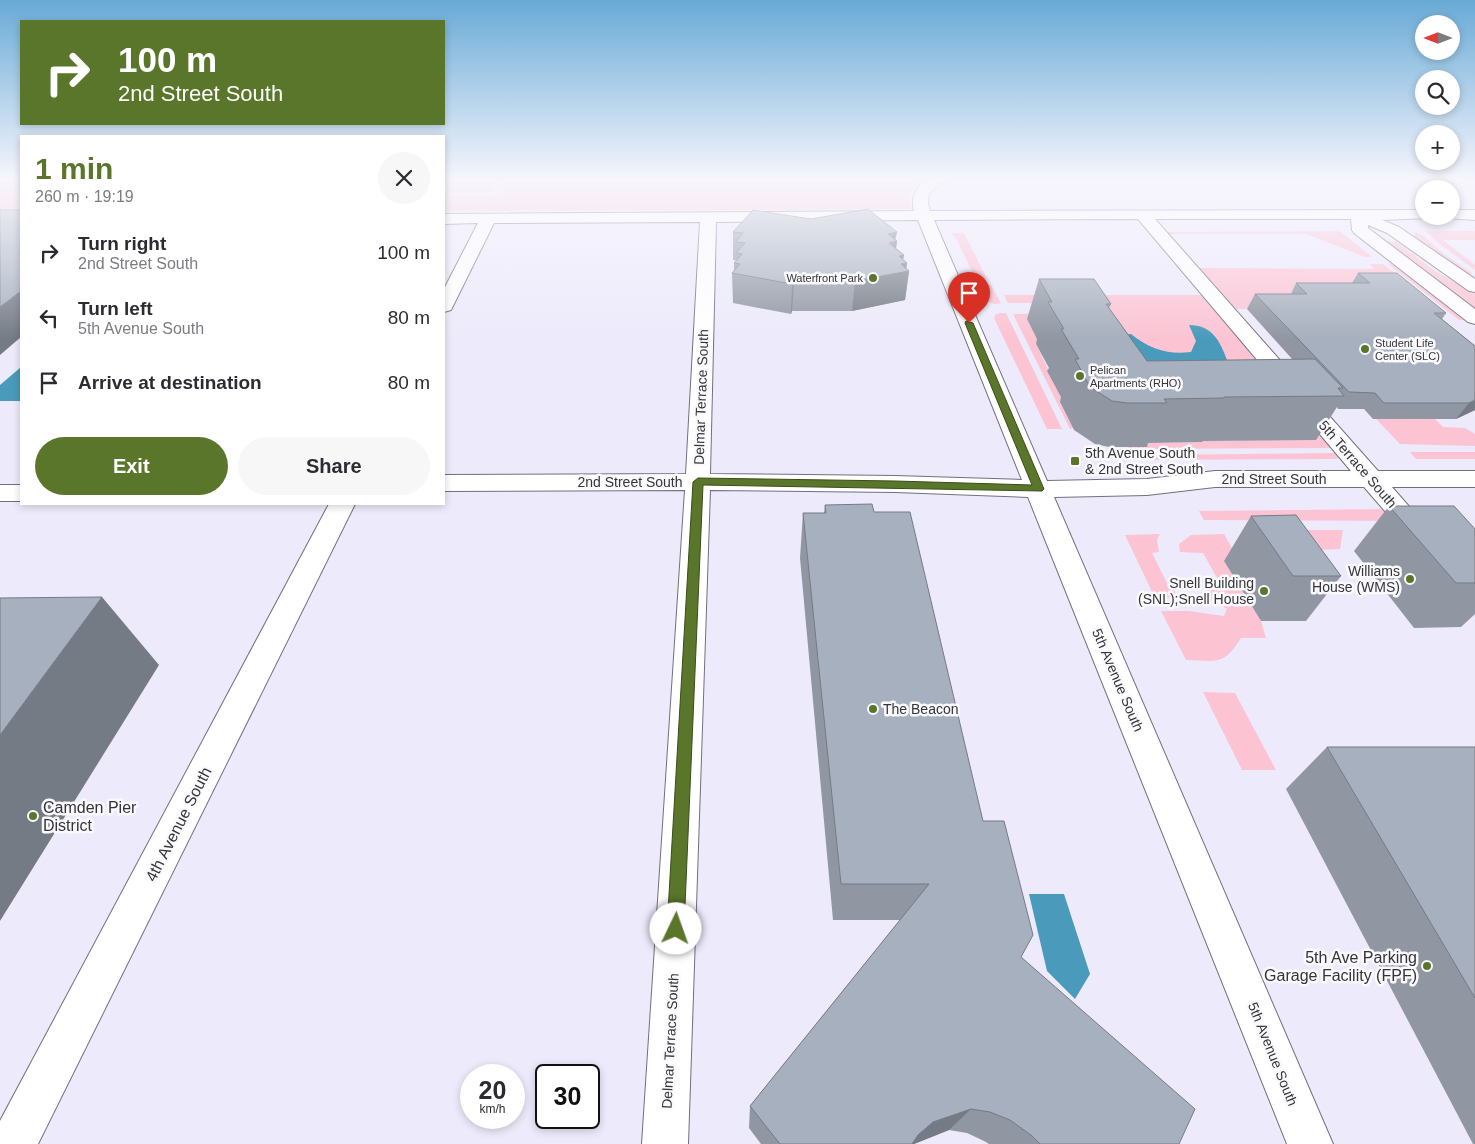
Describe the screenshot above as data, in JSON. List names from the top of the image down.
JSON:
{
  "streets": {
    "street": [
      "Delmar Terrace South",
      "5th Terrace South",
      "2nd Street South",
      "5th Avenue South",
      "4th Avenue South"
    ]
  },
  "crossings": [
    ["Delmar Terrace South", "2nd Street South"],
    ["5th Terrace South", "2nd Street South"],
    ["2nd Street South", "5th Avenue South"]
  ],
  "places": {
    "other": [
      "Waterfront Park",
      "Student Life Center (SLC)",
      "Pelican Apartments (RHO)",
      "Williams House (WMS)",
      "Snell Building (SNL);Snell House",
      "The Beacon",
      "Camden Pier District",
      "5th Ave Parking Garage Facility (FPF)"
    ],
    "transit": ["5th Avenue South & 2nd Street South"]
  },
  "north": "left",
  "page": {
    "map_buttons": ["+", "−"],
    "turn": ["100 m", "2nd Street South"],
    "heading": ["1 min", "260 m · 19:19"],
    "list": [
      {
        "name": "Turn right",
        "note": "2nd Street South",
        "value": "100 m"
      },
      {
        "name": "Turn left",
        "note": "5th Avenue South",
        "value": "80 m"
      },
      {
        "name": "Arrive at destination",
        "value": "80 m"
      }
    ],
    "buttons": ["Exit", "Share"],
    "speed": "20 km/h",
    "limit": "30"
  }
}
